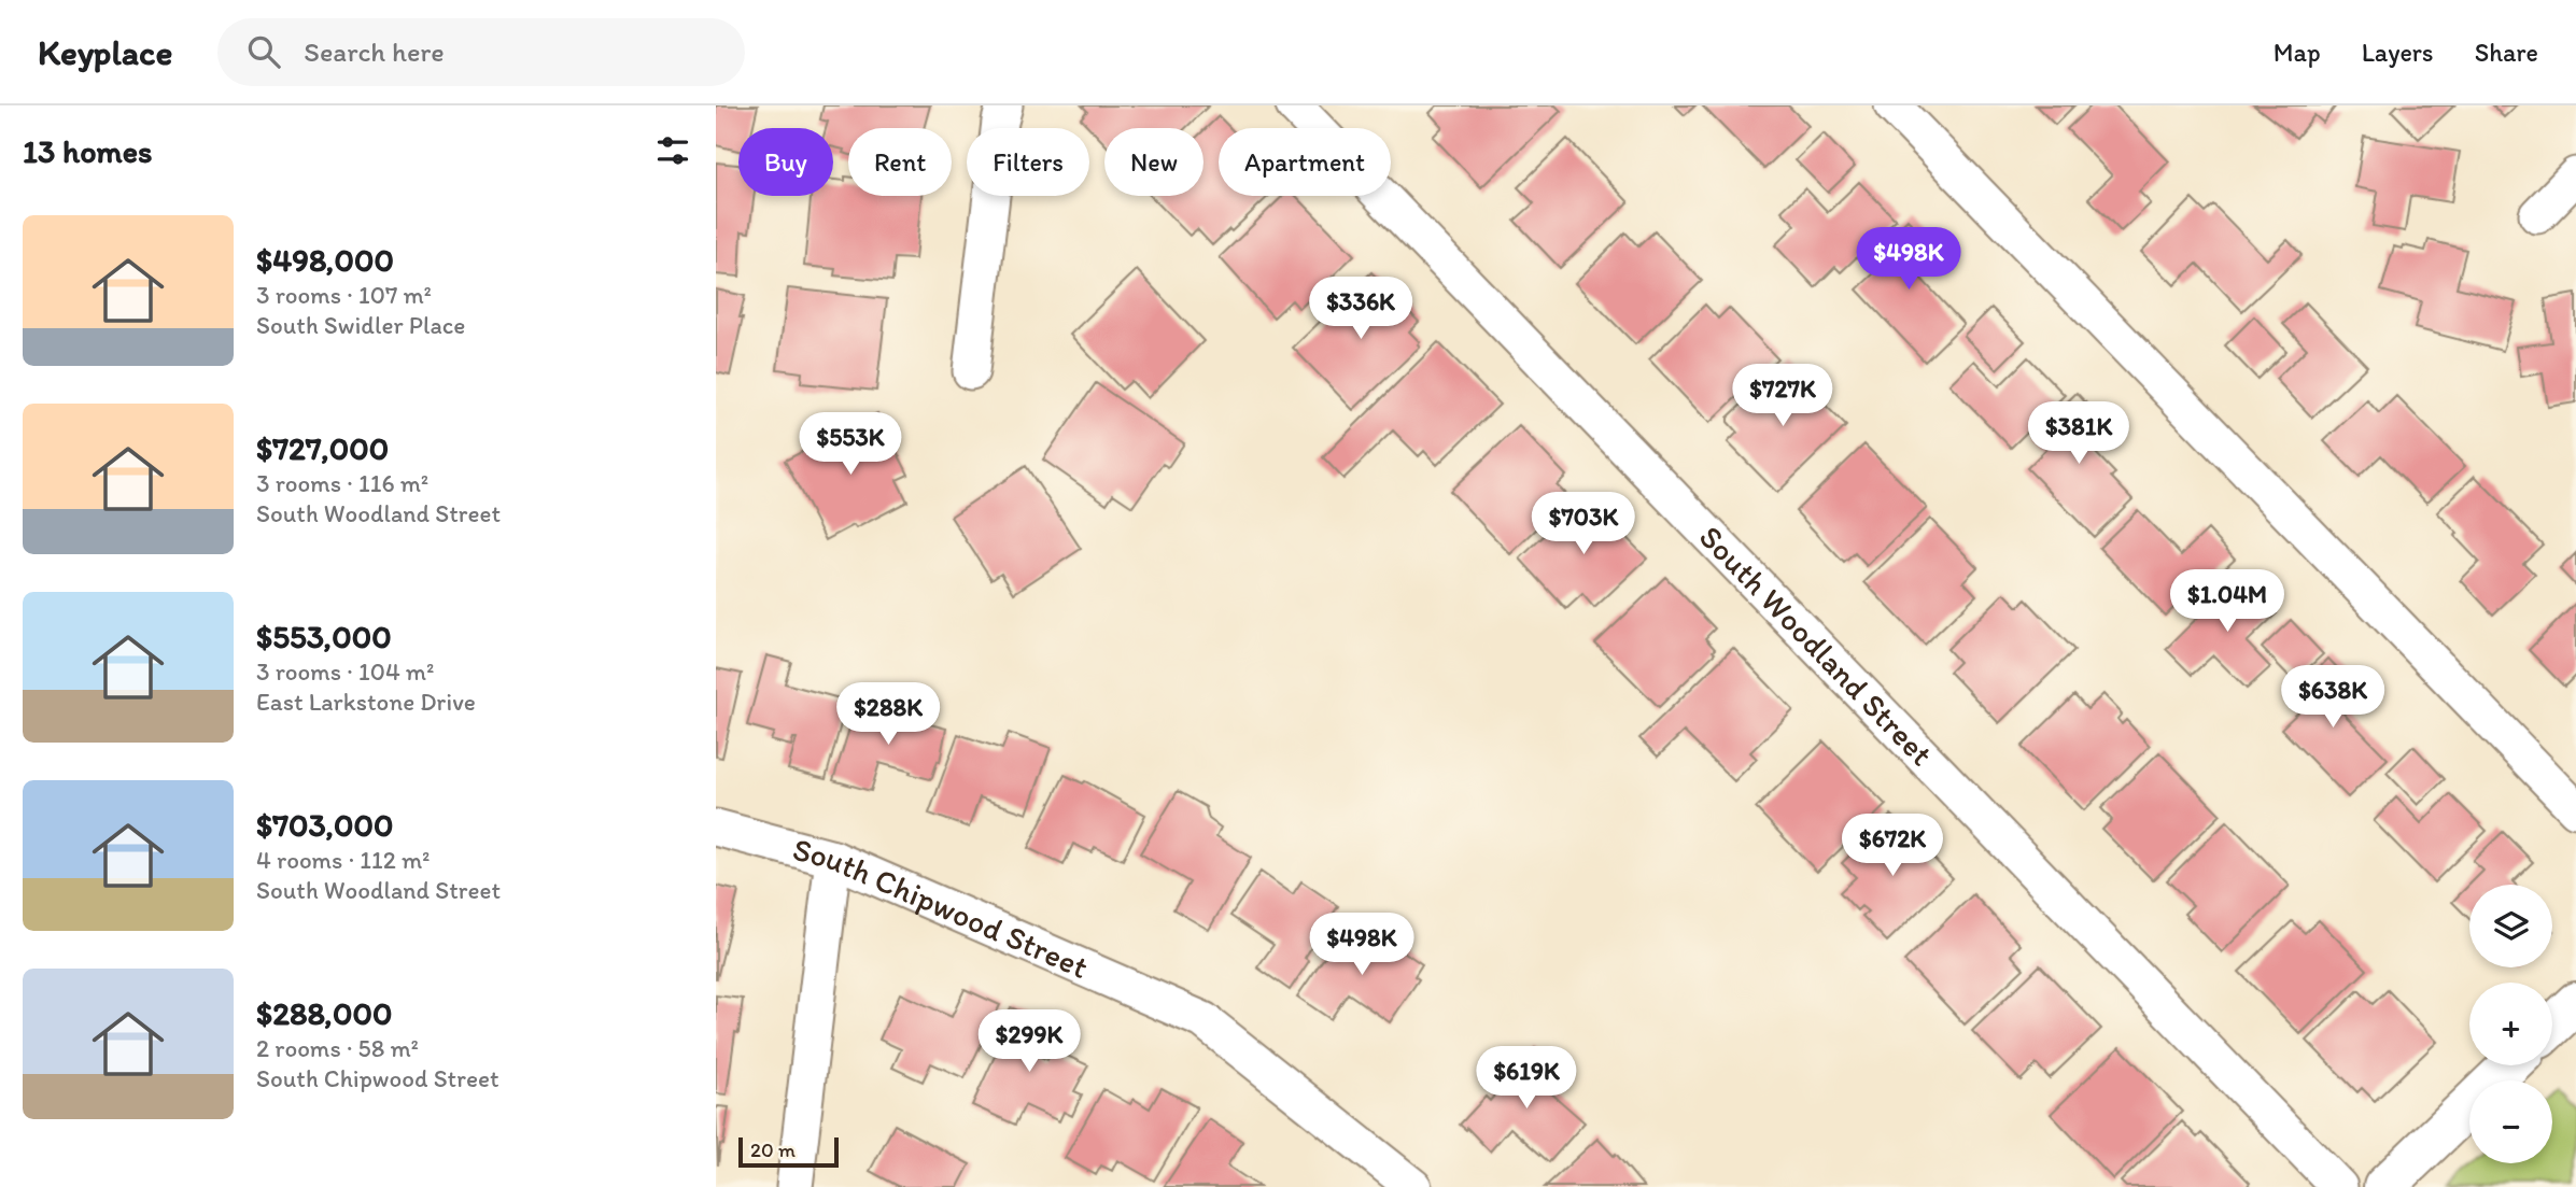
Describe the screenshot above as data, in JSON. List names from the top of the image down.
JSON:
{
  "streets": {
    "street": ["South Woodland Street", "South Chipwood Street"]
  },
  "scale_bar": "20 m",
  "page": {
    "header": "Keyplace",
    "search": "Search here",
    "nav": ["Map", "Layers", "Share"],
    "heading": "13 homes",
    "chip": [
      "Buy",
      "Rent",
      "Filters",
      "New",
      "Apartment"
    ],
    "list": [
      {
        "name": "$498,000",
        "note": "3 rooms · 107 m² · South Swidler Place"
      },
      {
        "name": "$727,000",
        "note": "3 rooms · 116 m² · South Woodland Street"
      },
      {
        "name": "$553,000",
        "note": "3 rooms · 104 m² · East Larkstone Drive"
      },
      {
        "name": "$703,000",
        "note": "4 rooms · 112 m² · South Woodland Street"
      },
      {
        "name": "$288,000",
        "note": "2 rooms · 58 m² · South Chipwood Street"
      }
    ],
    "price": [
      "$498K",
      "$336K",
      "$727K",
      "$381K",
      "$553K",
      "$703K",
      "$1.04M",
      "$638K",
      "$288K",
      "$672K",
      "$498K",
      "$299K",
      "$619K"
    ],
    "map_buttons": ["+", "−"],
    "scale": "20 m"
  }
}
